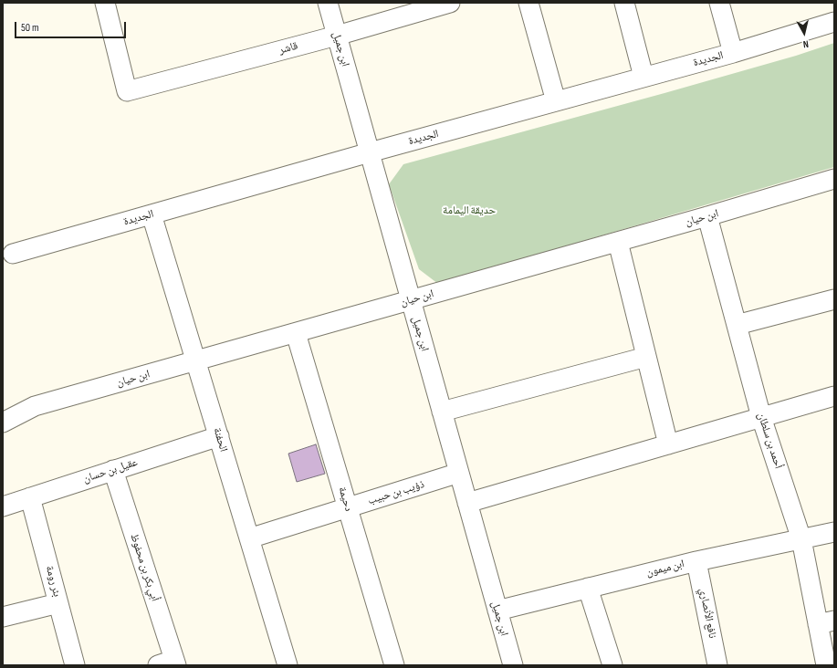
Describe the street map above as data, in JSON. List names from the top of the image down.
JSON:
{
  "streets": {
    "street": [
      "قاشر",
      "ابن جميل",
      "الجديدة",
      "ابن حيان",
      "الحفنة",
      "أحمد بن سلطان",
      "عقيل بن حسان",
      "ذؤيب بن حبيب",
      "دحيمة",
      "أبي بكر بن محفوظ",
      "ابن ميمون",
      "بئر رومة",
      "نافع الأنصاري"
    ]
  },
  "crossings": [
    ["قاشر", "ابن جميل"],
    ["ابن جميل", "الجديدة"],
    ["ابن جميل", "ابن حيان"],
    ["ابن جميل", "ذؤيب بن حبيب"],
    ["ابن جميل", "ابن ميمون"],
    ["الجديدة", "الحفنة"],
    ["ابن حيان", "الحفنة"],
    ["ابن حيان", "أحمد بن سلطان"],
    ["ابن حيان", "دحيمة"],
    ["الحفنة", "عقيل بن حسان"],
    ["الحفنة", "ذؤيب بن حبيب"],
    ["أحمد بن سلطان", "ابن ميمون"],
    ["عقيل بن حسان", "أبي بكر بن محفوظ"],
    ["عقيل بن حسان", "بئر رومة"],
    ["ذؤيب بن حبيب", "دحيمة"],
    ["ابن ميمون", "نافع الأنصاري"]
  ],
  "parks": ["حديقة اليمامة"],
  "scale_bar": "50 m",
  "north": "bottom"
}
